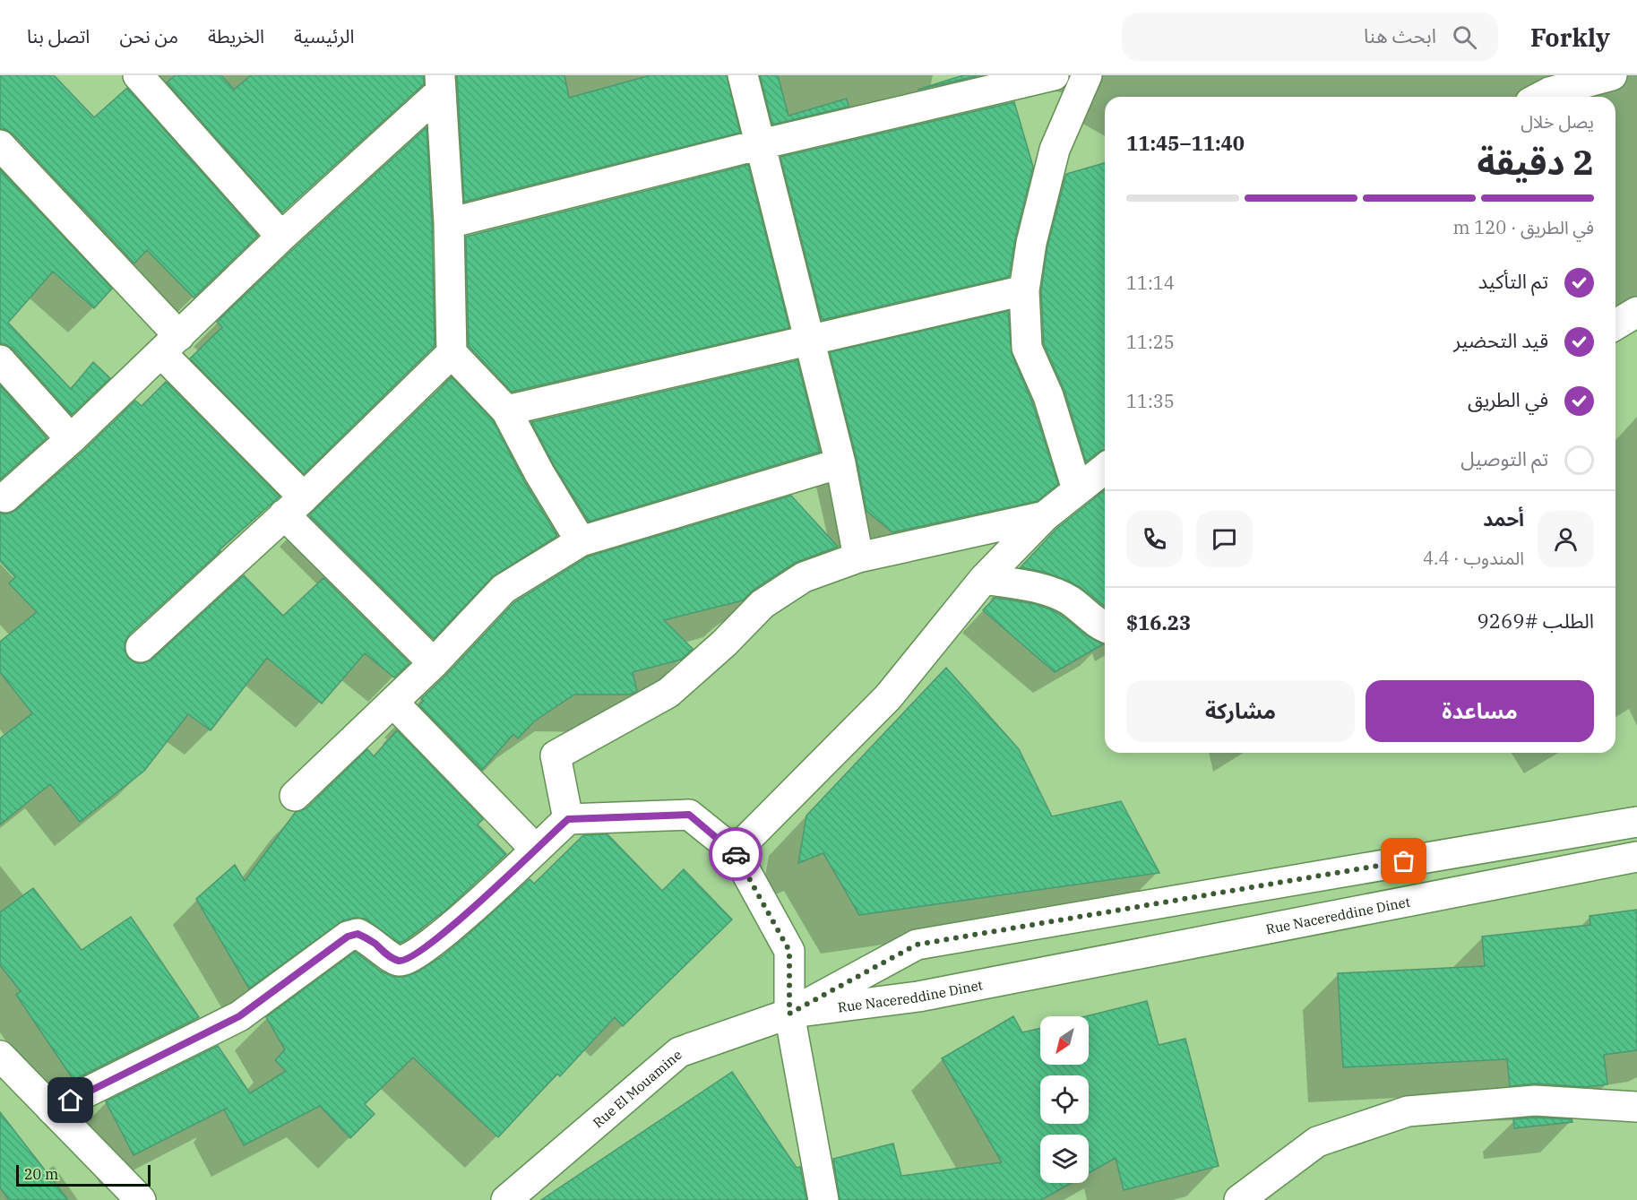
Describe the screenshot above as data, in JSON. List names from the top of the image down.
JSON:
{
  "streets": {
    "street": ["Rue Nacereddine Dinet", "Rue El Mouamine"]
  },
  "crossings": [
    ["Rue Nacereddine Dinet", "Rue El Mouamine"]
  ],
  "scale_bar": "20 m",
  "north": "bottom left",
  "page": {
    "header": "Forkly",
    "search": "ابحث هنا",
    "nav": [
      "الرئيسية",
      "الخريطة",
      "من نحن",
      "اتصل بنا"
    ],
    "heading": ["2 دقيقة", "يصل خلال", "11:40–11:45"],
    "panel": [
      "أحمد",
      "المندوب · 4.4",
      "الطلب #9269",
      "$16.23"
    ],
    "bar": "في الطريق · 120 m",
    "list": [
      ["تم التأكيد", "11:14"],
      ["قيد التحضير", "11:25"],
      ["في الطريق", "11:35"],
      "تم التوصيل"
    ],
    "buttons": ["مساعدة", "مشاركة"],
    "scale": "20 m"
  }
}
